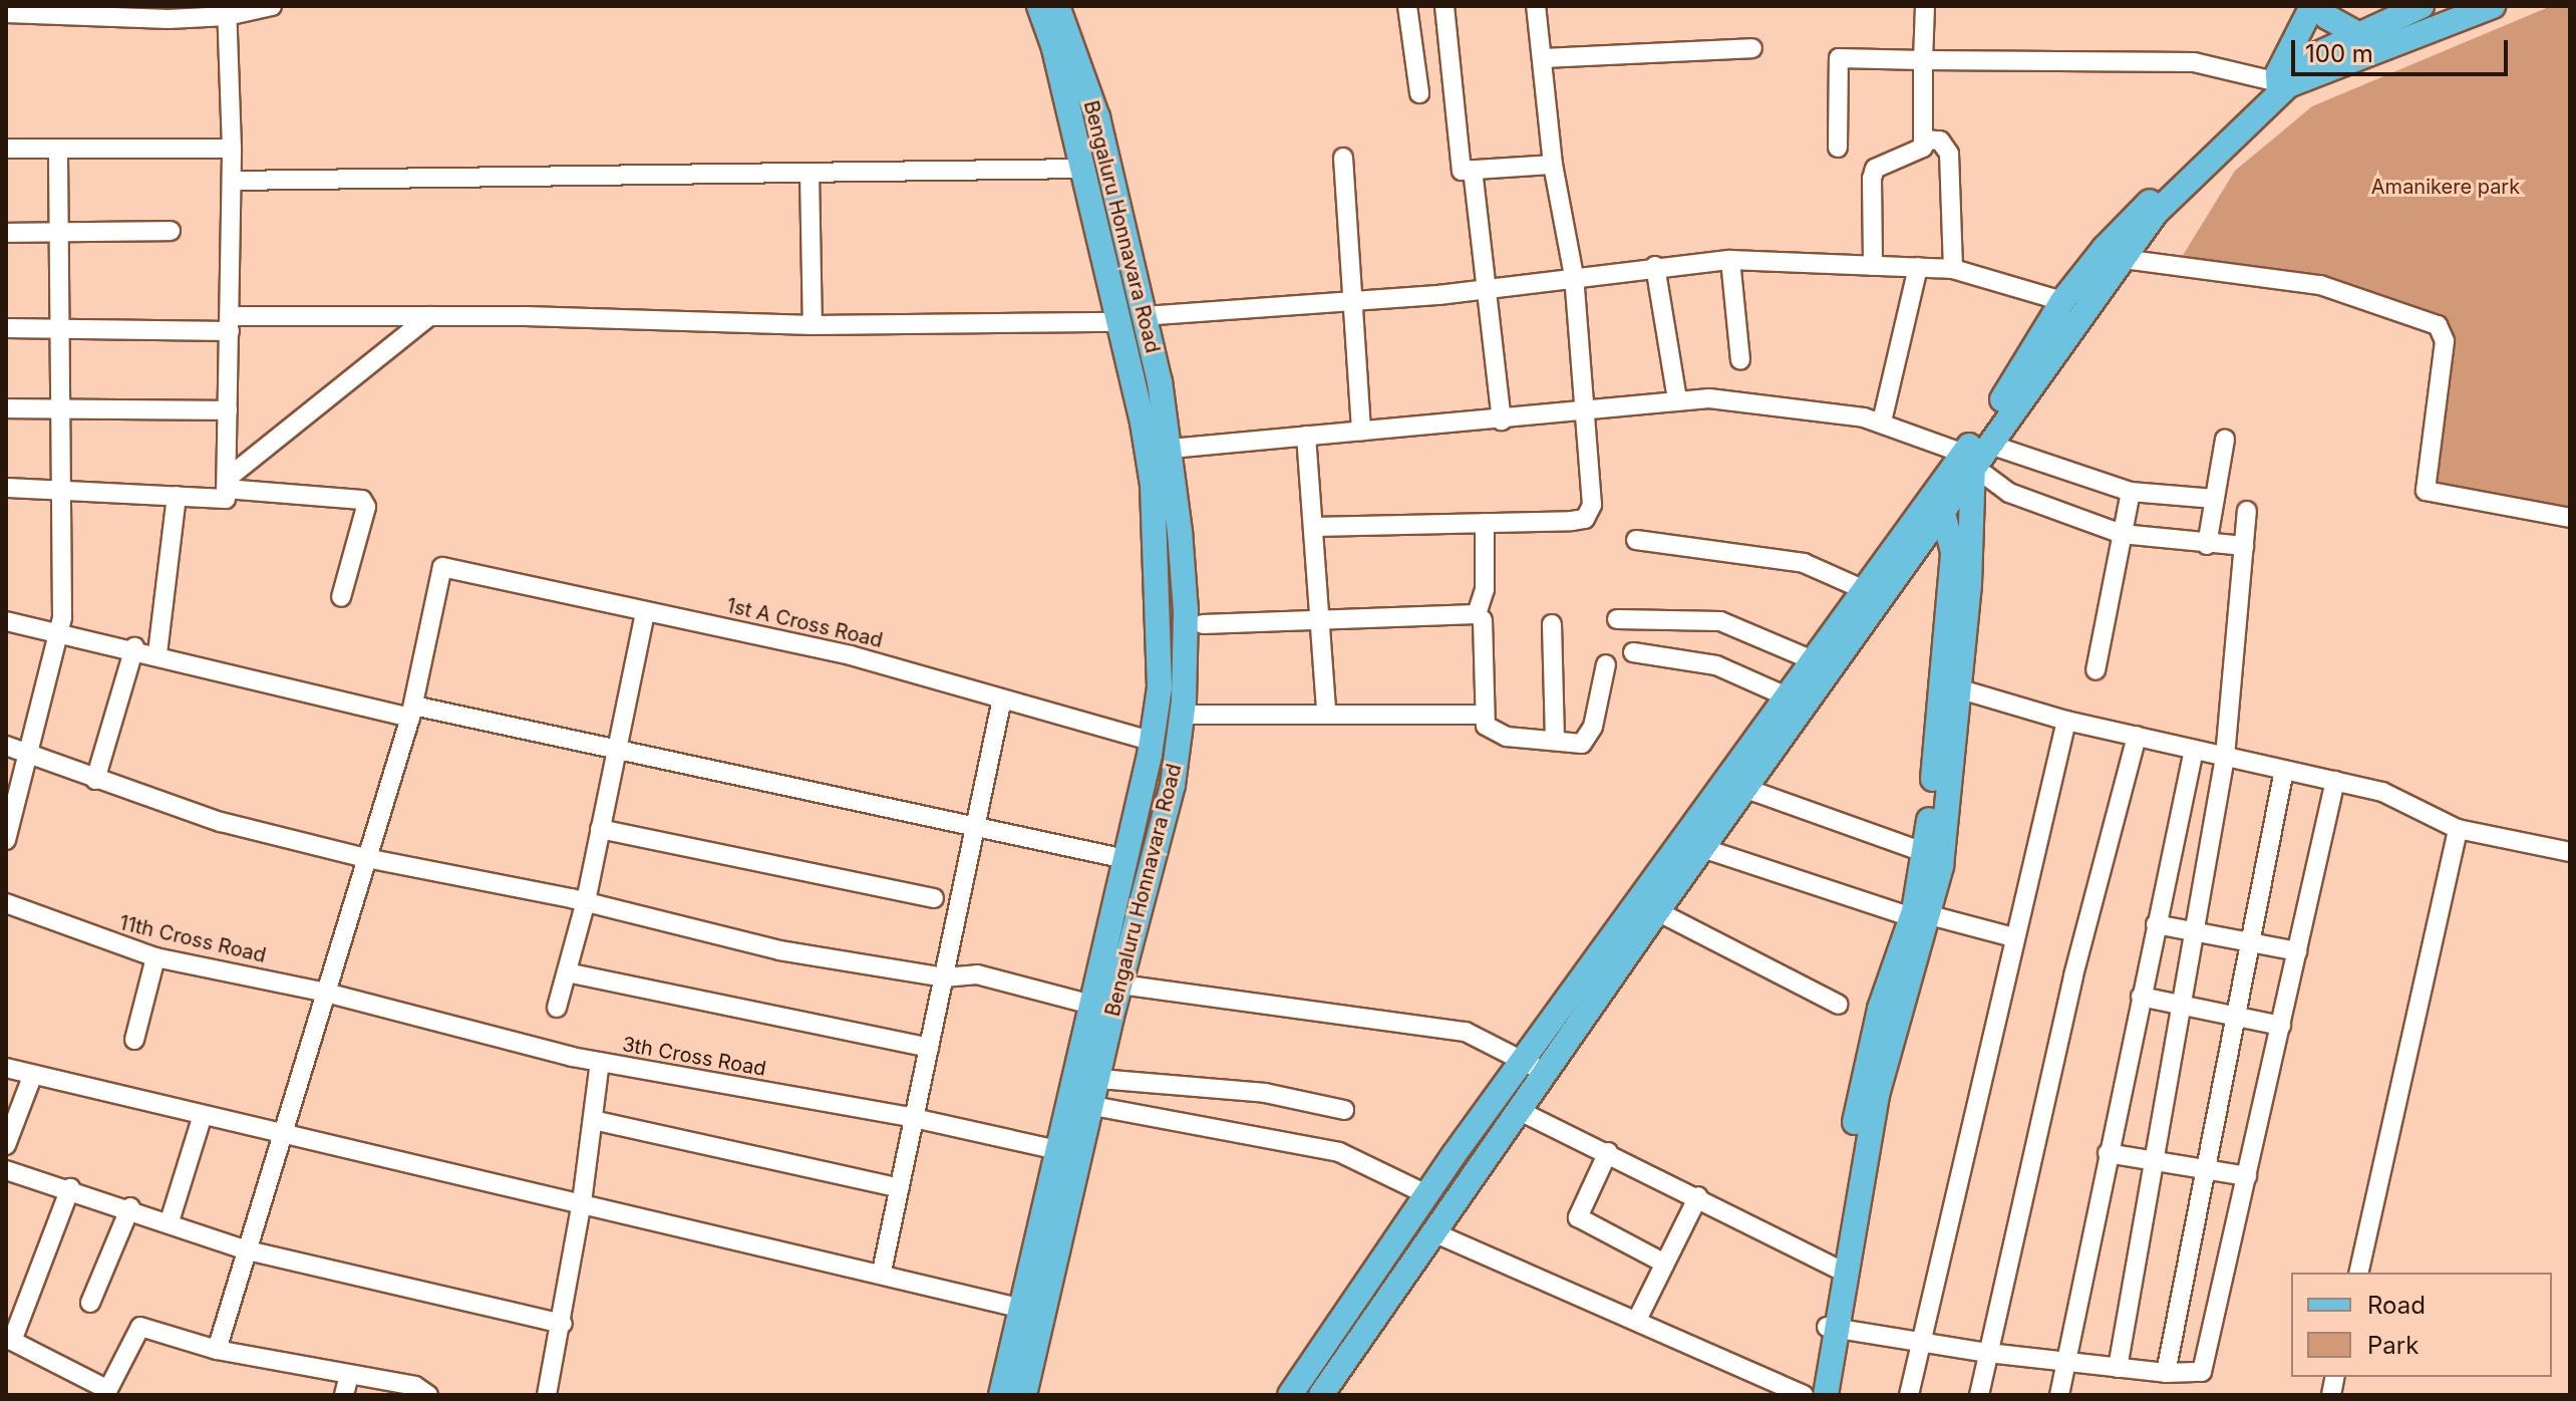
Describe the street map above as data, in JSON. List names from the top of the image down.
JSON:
{
  "streets": {
    "main road": ["Bengaluru Honnavara Road"],
    "street": ["1st A Cross Road", "11th Cross Road", "3th Cross Road"]
  },
  "crossings": [
    ["Bengaluru Honnavara Road", "1st A Cross Road"],
    ["Bengaluru Honnavara Road", "3th Cross Road"],
    ["11th Cross Road", "3th Cross Road"]
  ],
  "parks": ["Amanikere park"],
  "legend": ["Road", "Park"],
  "scale_bar": "100 m"
}
